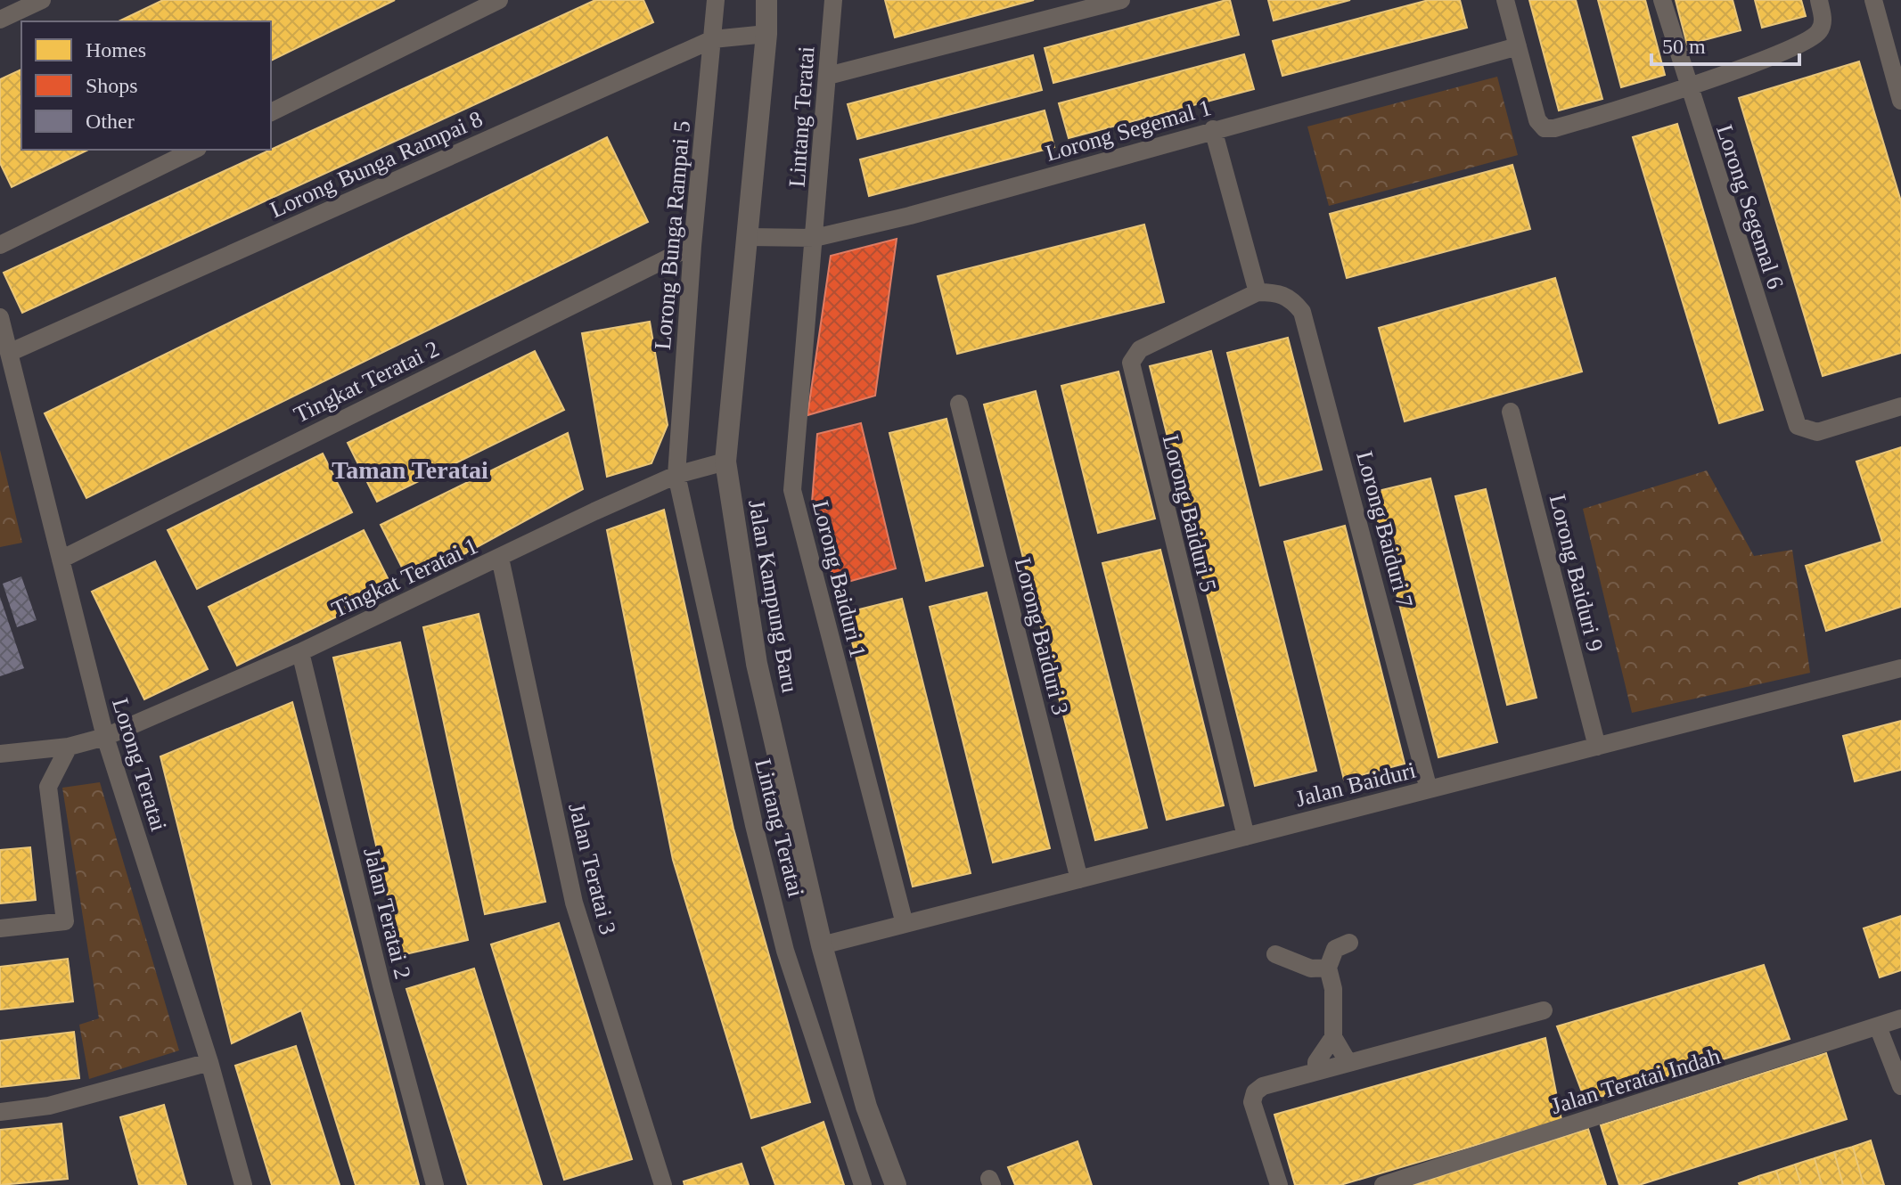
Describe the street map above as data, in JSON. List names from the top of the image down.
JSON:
{
  "streets": {
    "street": [
      "Lintang Teratai",
      "Lorong Segemal 1",
      "Lorong Bunga Rampai 8",
      "Lorong Segemal 6",
      "Lorong Bunga Rampai 5",
      "Tingkat Teratai 2",
      "Lorong Baiduri 5",
      "Lorong Baiduri 7",
      "Lorong Baiduri 9",
      "Tingkat Teratai 1",
      "Lorong Baiduri 1",
      "Jalan Kampung Baru",
      "Lorong Baiduri 3",
      "Lorong Teratai",
      "Jalan Baiduri",
      "Jalan Teratai 3",
      "Jalan Teratai 2",
      "Jalan Teratai Indah"
    ]
  },
  "crossings": [
    ["Lintang Teratai", "Lorong Segemal 1"],
    ["Lintang Teratai", "Lorong Bunga Rampai 5"],
    ["Lintang Teratai", "Tingkat Teratai 1"],
    ["Lintang Teratai", "Lorong Baiduri 1"],
    ["Lorong Segemal 1", "Lorong Baiduri 1"],
    ["Lorong Segemal 1", "Jalan Kampung Baru"],
    ["Lorong Bunga Rampai 8", "Lorong Bunga Rampai 5"],
    ["Lorong Bunga Rampai 8", "Jalan Kampung Baru"],
    ["Lorong Bunga Rampai 8", "Lorong Teratai"],
    ["Lorong Bunga Rampai 5", "Tingkat Teratai 2"],
    ["Lorong Bunga Rampai 5", "Tingkat Teratai 1"],
    ["Tingkat Teratai 2", "Lorong Teratai"],
    ["Lorong Baiduri 5", "Lorong Baiduri 7"],
    ["Lorong Baiduri 5", "Jalan Baiduri"],
    ["Lorong Baiduri 7", "Jalan Baiduri"],
    ["Lorong Baiduri 9", "Jalan Baiduri"],
    ["Tingkat Teratai 1", "Jalan Kampung Baru"],
    ["Tingkat Teratai 1", "Lorong Teratai"],
    ["Tingkat Teratai 1", "Jalan Teratai 3"],
    ["Tingkat Teratai 1", "Jalan Teratai 2"],
    ["Lorong Baiduri 1", "Jalan Baiduri"],
    ["Jalan Kampung Baru", "Jalan Baiduri"],
    ["Lorong Baiduri 3", "Jalan Baiduri"]
  ],
  "districts": ["Taman Teratai"],
  "legend": ["Homes", "Shops", "Other"],
  "scale_bar": "50 m"
}
